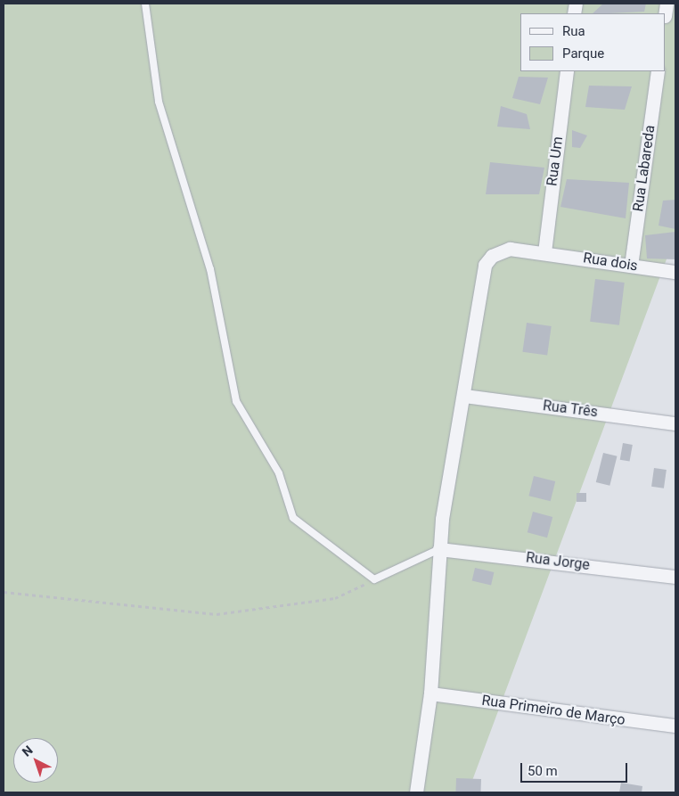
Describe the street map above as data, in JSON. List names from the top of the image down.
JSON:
{
  "streets": {
    "street": [
      "Rua Um",
      "Rua Labareda",
      "Rua dois",
      "Rua Três",
      "Rua Jorge",
      "Rua Primeiro de Março"
    ]
  },
  "crossings": [
    ["Rua Um", "Rua dois"],
    ["Rua Labareda", "Rua dois"],
    ["Rua dois", "Rua Três"],
    ["Rua dois", "Rua Jorge"],
    ["Rua dois", "Rua Primeiro de Março"]
  ],
  "legend": ["Rua", "Parque"],
  "scale_bar": "50 m",
  "north": "top left"
}
